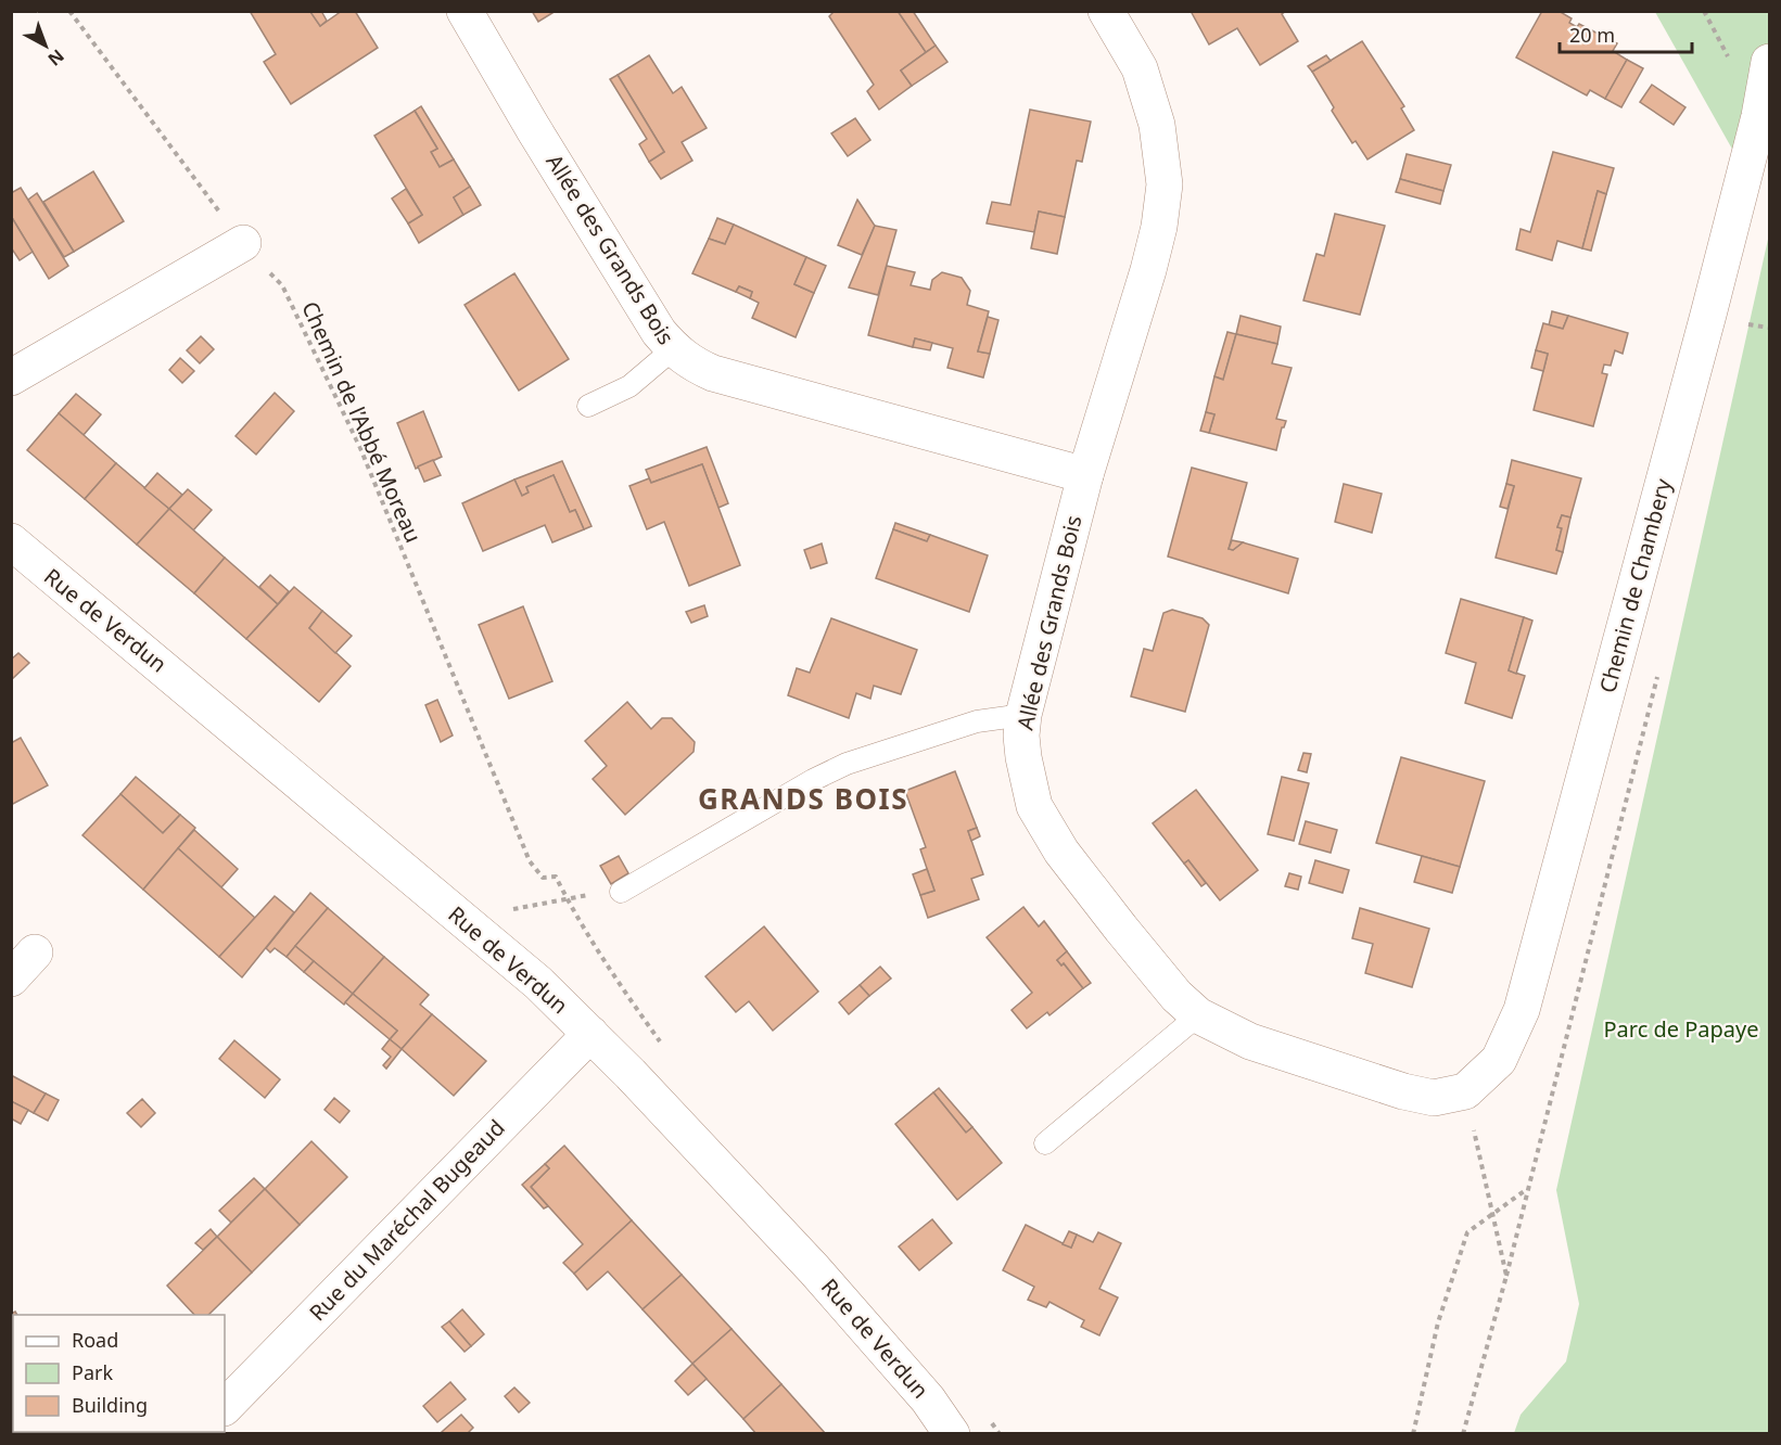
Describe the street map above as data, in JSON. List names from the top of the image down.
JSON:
{
  "streets": {
    "street": [
      "Allée des Grands Bois",
      "Chemin de Chambery",
      "Rue de Verdun",
      "Rue du Maréchal Bugeaud"
    ],
    "path": ["Chemin de l’Abbé Moreau"]
  },
  "crossings": [
    ["Allée des Grands Bois", "Chemin de Chambery"],
    ["Rue de Verdun", "Rue du Maréchal Bugeaud"]
  ],
  "districts": ["GRANDS BOIS"],
  "parks": ["Parc de Papaye"],
  "legend": ["Road", "Park", "Building"],
  "scale_bar": "20 m",
  "north": "bottom right"
}
